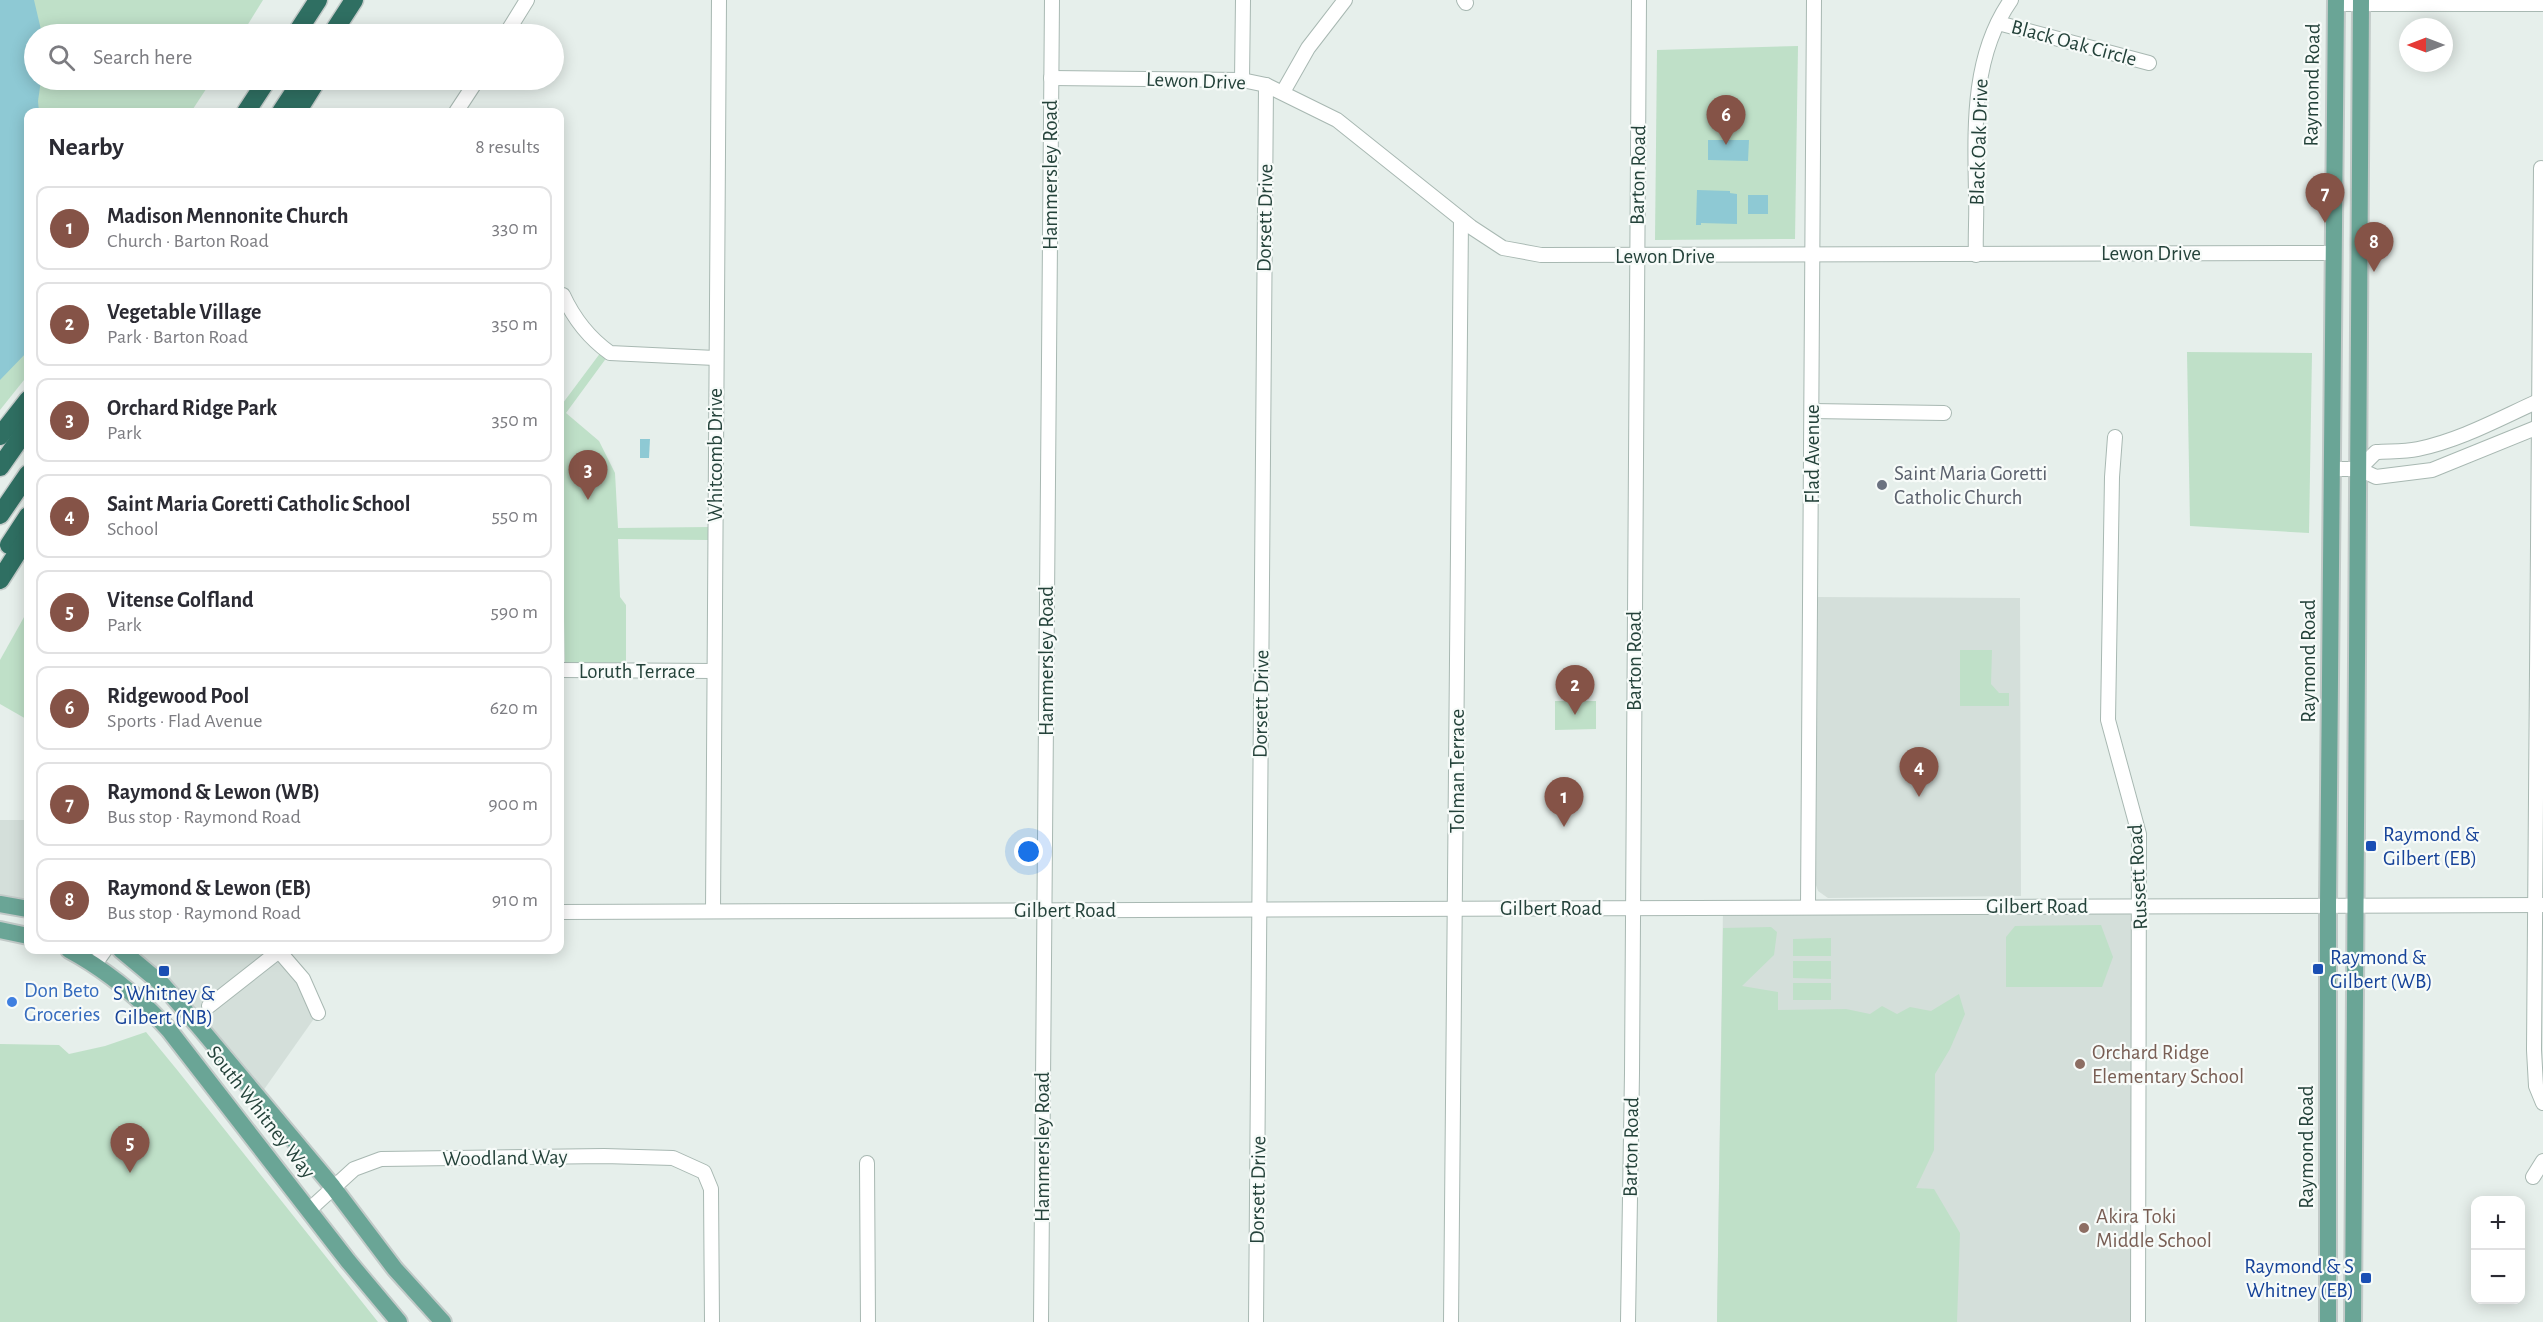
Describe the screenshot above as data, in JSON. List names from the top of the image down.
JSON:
{
  "streets": {
    "main road": ["Raymond Road", "South Whitney Way"],
    "street": [
      "Black Oak Circle",
      "Lewon Drive",
      "Black Oak Drive",
      "Hammersley Road",
      "Barton Road",
      "Dorsett Drive",
      "Flad Avenue",
      "Whitcomb Drive",
      "Loruth Terrace",
      "Tolman Terrace",
      "Russett Road",
      "Gilbert Road",
      "Woodland Way"
    ]
  },
  "crossings": [
    ["Black Oak Circle", "Black Oak Drive"],
    ["Lewon Drive", "Raymond Road"],
    ["Lewon Drive", "Black Oak Drive"],
    ["Lewon Drive", "Hammersley Road"],
    ["Lewon Drive", "Barton Road"],
    ["Lewon Drive", "Dorsett Drive"],
    ["Lewon Drive", "Flad Avenue"],
    ["Lewon Drive", "Tolman Terrace"],
    ["Raymond Road", "Gilbert Road"],
    ["Hammersley Road", "Gilbert Road"],
    ["Barton Road", "Gilbert Road"],
    ["Dorsett Drive", "Gilbert Road"],
    ["Flad Avenue", "Gilbert Road"],
    ["Whitcomb Drive", "Loruth Terrace"],
    ["Whitcomb Drive", "Gilbert Road"],
    ["Tolman Terrace", "Gilbert Road"],
    ["Russett Road", "Gilbert Road"],
    ["South Whitney Way", "Woodland Way"]
  ],
  "places": {
    "other": [
      "Saint Maria Goretti Catholic Church",
      "Don Beto Groceries",
      "Orchard Ridge Elementary School",
      "Akira Toki Middle School"
    ],
    "transit": [
      "Raymond & Gilbert (EB)",
      "Raymond & Gilbert (WB)",
      "S Whitney & Gilbert (NB)",
      "Raymond & S Whitney (EB)"
    ]
  },
  "north": "left",
  "page": {
    "search": "Search here",
    "pins": [
      "6",
      "7",
      "8",
      "3",
      "2",
      "4",
      "1",
      "5"
    ],
    "heading": ["Nearby", "8 results"],
    "list": [
      {
        "mark": "1",
        "name": "Madison Mennonite Church",
        "note": "Church · Barton Road",
        "value": "330 m"
      },
      {
        "mark": "2",
        "name": "Vegetable Village",
        "note": "Park · Barton Road",
        "value": "350 m"
      },
      {
        "mark": "3",
        "name": "Orchard Ridge Park",
        "note": "Park",
        "value": "350 m"
      },
      {
        "mark": "4",
        "name": "Saint Maria Goretti Catholic School",
        "note": "School",
        "value": "550 m"
      },
      {
        "mark": "5",
        "name": "Vitense Golfland",
        "note": "Park",
        "value": "590 m"
      },
      {
        "mark": "6",
        "name": "Ridgewood Pool",
        "note": "Sports · Flad Avenue",
        "value": "620 m"
      },
      {
        "mark": "7",
        "name": "Raymond & Lewon (WB)",
        "note": "Bus stop · Raymond Road",
        "value": "900 m"
      },
      {
        "mark": "8",
        "name": "Raymond & Lewon (EB)",
        "note": "Bus stop · Raymond Road",
        "value": "910 m"
      }
    ],
    "map_buttons": ["+", "−"]
  }
}
